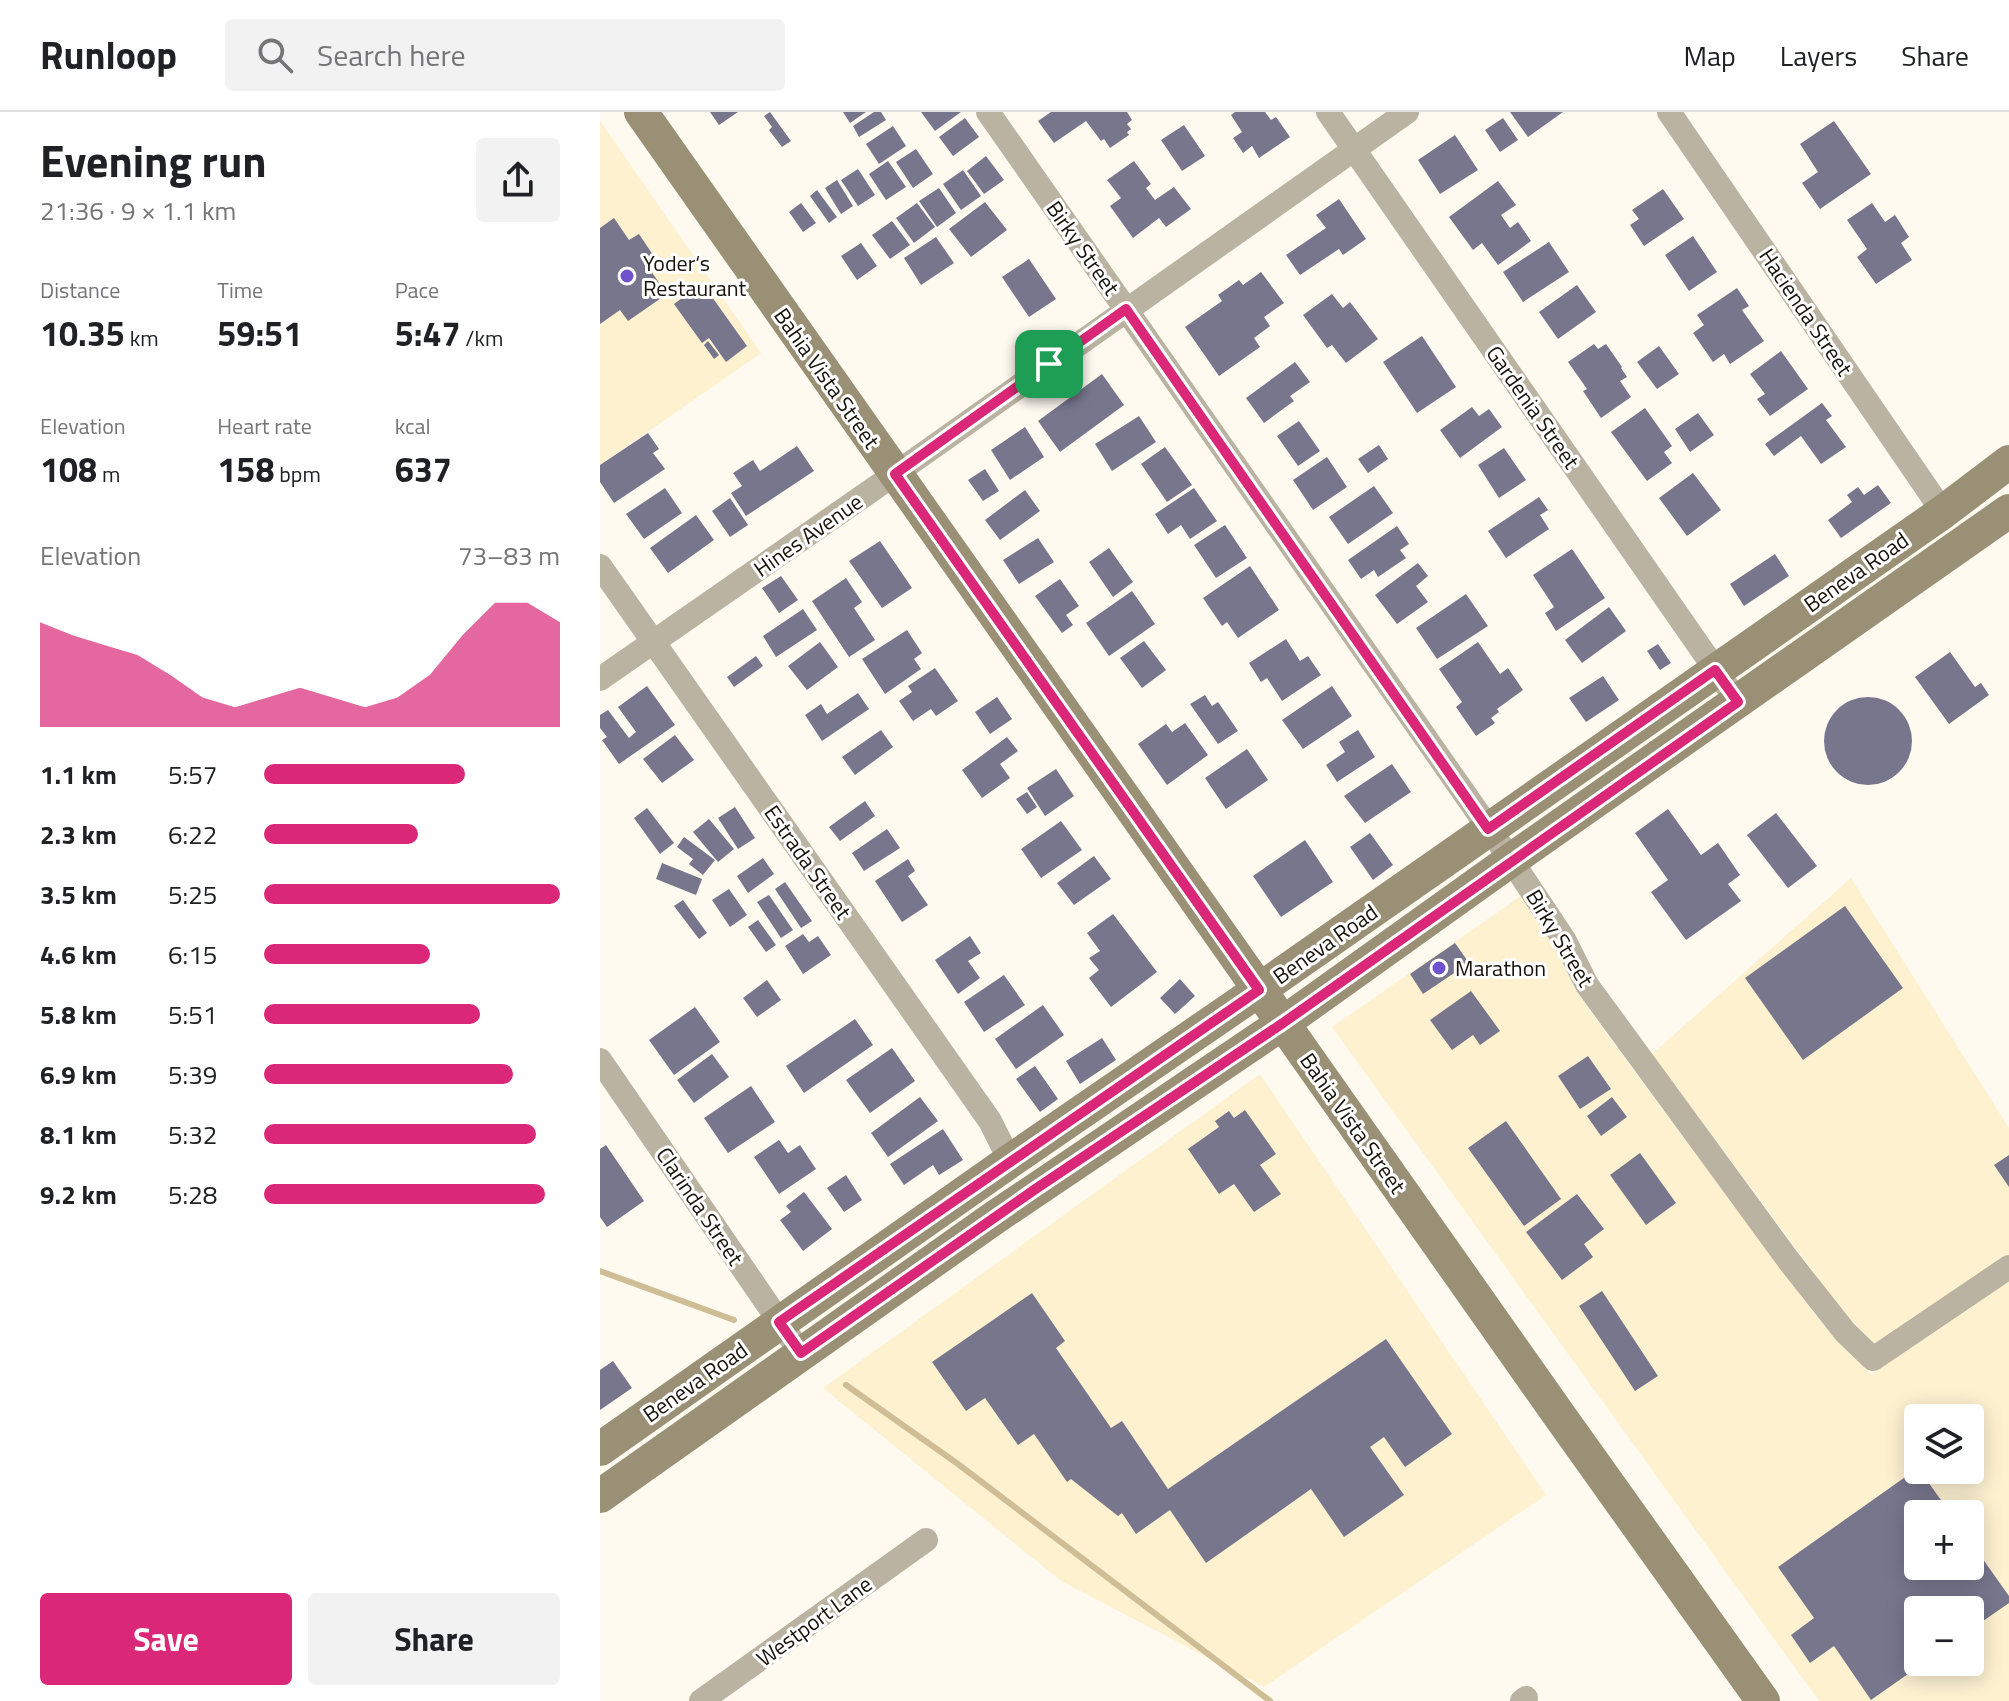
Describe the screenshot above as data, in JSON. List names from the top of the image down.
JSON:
{
  "streets": {
    "main road": ["Bahia Vista Street", "Beneva Road"],
    "street": [
      "Birky Street",
      "Hacienda Street",
      "Gardenia Street",
      "Hines Avenue",
      "Estrada Street",
      "Clarinda Street",
      "Westport Lane"
    ]
  },
  "crossings": [
    ["Birky Street", "Hines Avenue"],
    ["Birky Street", "Beneva Road"],
    ["Hacienda Street", "Beneva Road"],
    ["Bahia Vista Street", "Hines Avenue"],
    ["Bahia Vista Street", "Beneva Road"],
    ["Gardenia Street", "Hines Avenue"],
    ["Gardenia Street", "Beneva Road"],
    ["Hines Avenue", "Estrada Street"],
    ["Beneva Road", "Estrada Street"],
    ["Beneva Road", "Clarinda Street"]
  ],
  "places": ["Yoder‘s Restaurant", "Marathon"],
  "page": {
    "header": "Runloop",
    "search": "Search here",
    "nav": ["Map", "Layers", "Share"],
    "heading": ["Evening run", "21:36 · 9 × 1.1 km"],
    "stats": [
      ["Distance", "10.35 km"],
      ["Time", "59:51"],
      ["Pace", "5:47 /km"],
      ["Elevation", "108 m"],
      ["Heart rate", "158 bpm"],
      ["kcal", "637"]
    ],
    "chart": ["Elevation", "73–83 m"],
    "list": [
      {
        "name": "1.1 km",
        "note": "5:57"
      },
      {
        "name": "2.3 km",
        "note": "6:22"
      },
      {
        "name": "3.5 km",
        "note": "5:25"
      },
      {
        "name": "4.6 km",
        "note": "6:15"
      },
      {
        "name": "5.8 km",
        "note": "5:51"
      },
      {
        "name": "6.9 km",
        "note": "5:39"
      },
      {
        "name": "8.1 km",
        "note": "5:32"
      },
      {
        "name": "9.2 km",
        "note": "5:28"
      }
    ],
    "map_buttons": ["+", "−"],
    "buttons": ["Save", "Share"]
  }
}
